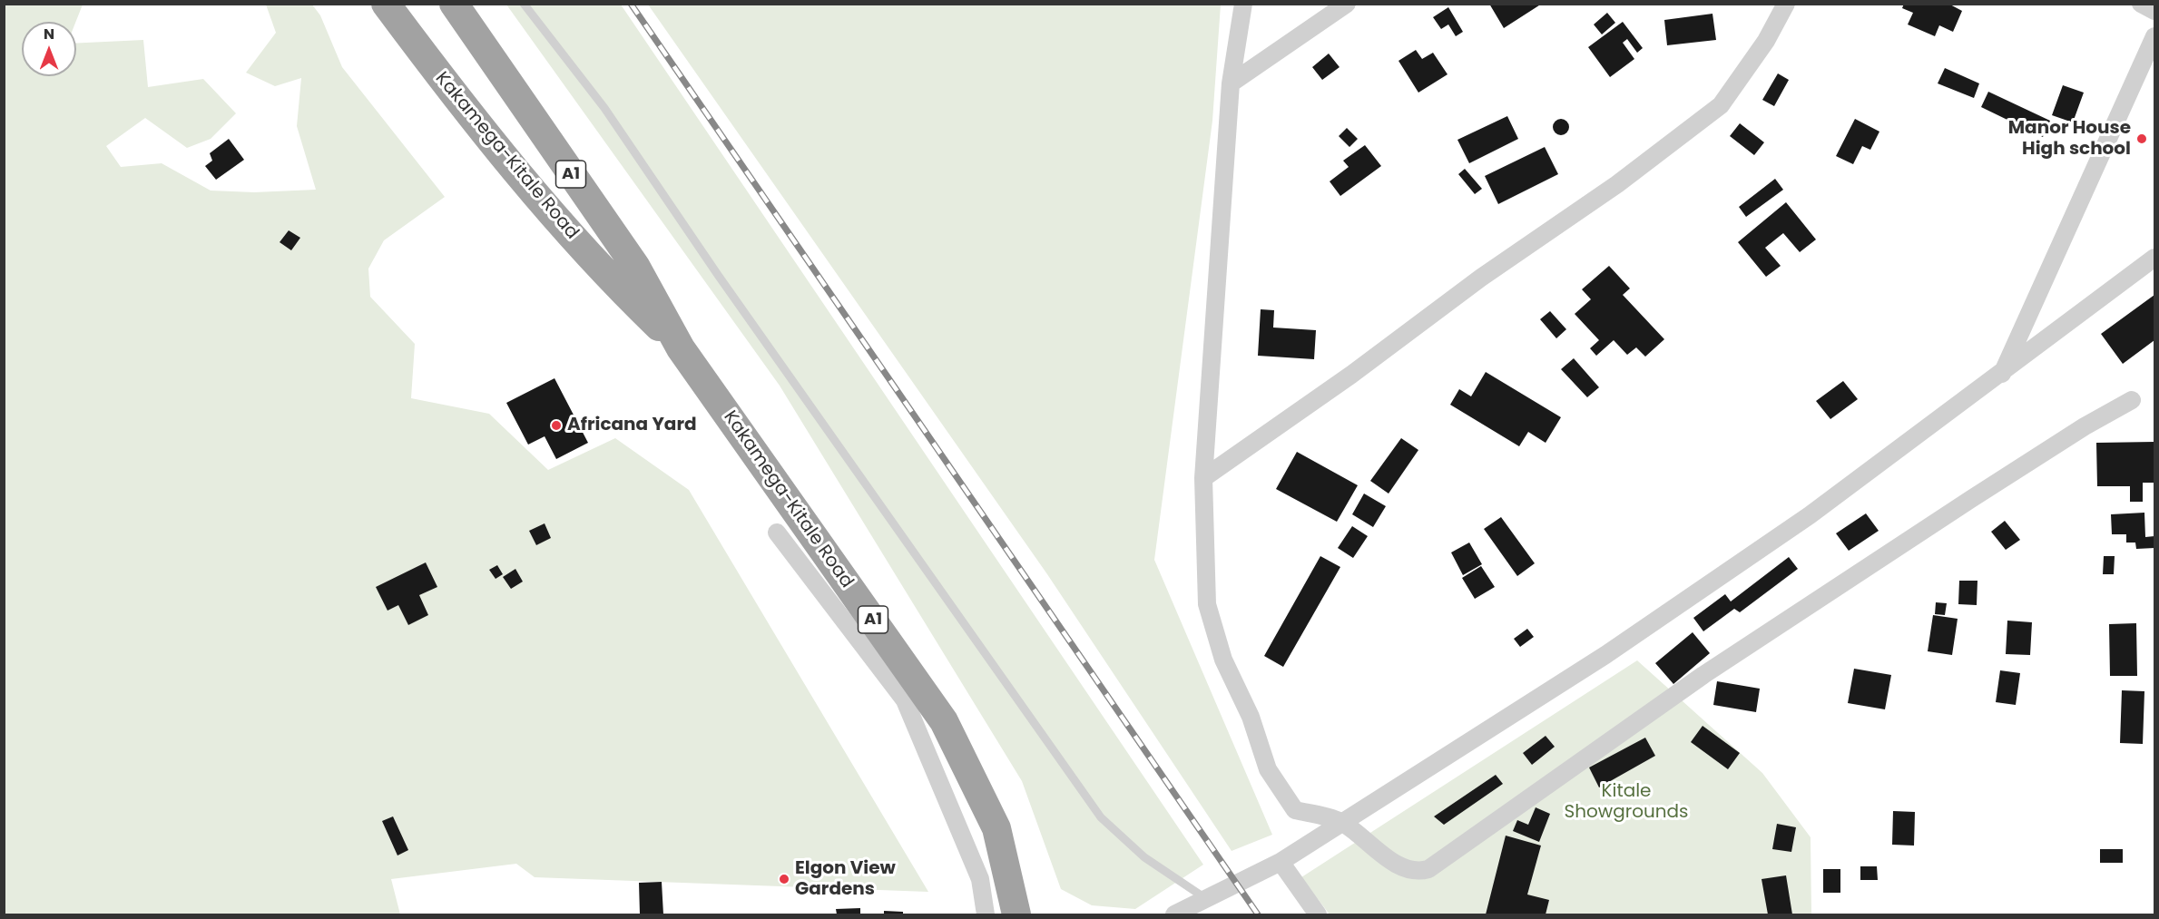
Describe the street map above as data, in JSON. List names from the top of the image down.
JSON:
{
  "streets": {
    "highway": ["Kakamega-Kitale Road", "A1"]
  },
  "parks": ["Kitale Showgrounds"],
  "places": ["Manor House High school", "Africana Yard", "Elgon View Gardens"],
  "north": "top"
}
